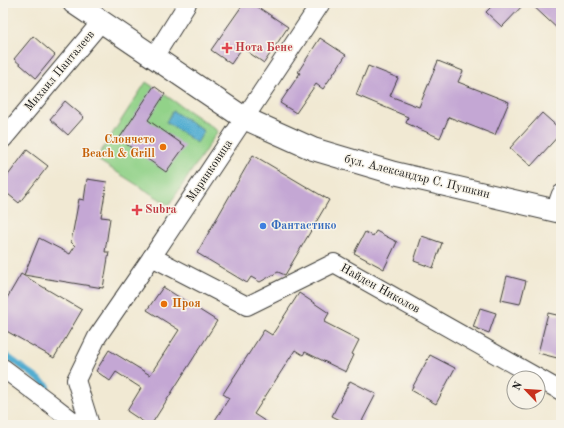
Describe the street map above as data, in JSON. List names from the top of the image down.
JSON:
{
  "streets": {
    "main road": ["бул. Александър С. Пушкин"],
    "street": ["Михаил Панталеев", "Маринковица", "Найден Николов"]
  },
  "crossings": [
    ["Михаил Панталеев", "бул. Александър С. Пушкин"],
    ["Маринковица", "бул. Александър С. Пушкин"],
    ["Маринковица", "Найден Николов"]
  ],
  "places": {
    "health": ["Нота Бене", "Subra"],
    "other": ["Слончето Beach & Grill", "Фантастико", "Проя"]
  },
  "north": "top left"
}
